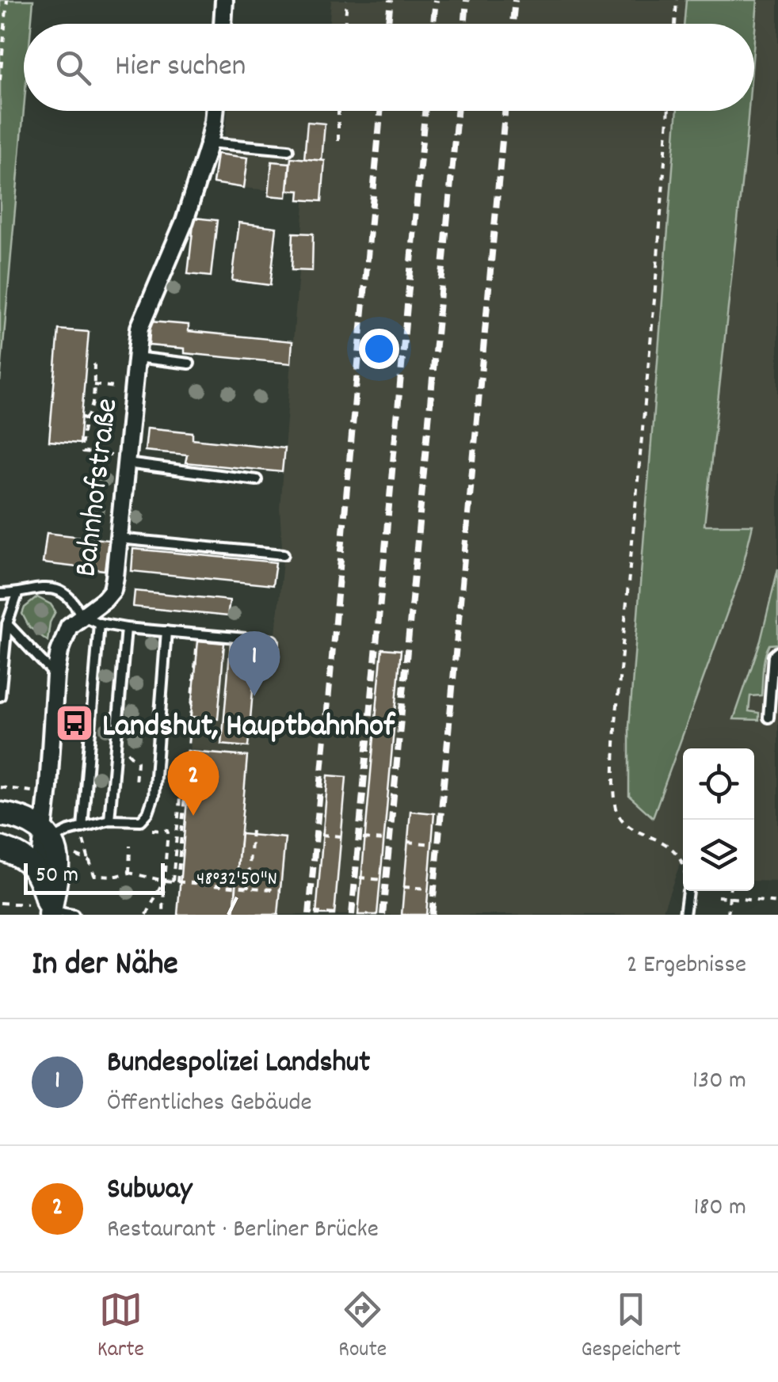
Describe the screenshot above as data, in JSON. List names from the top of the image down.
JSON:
{
  "streets": {
    "street": ["Bahnhofstraße"]
  },
  "places": {
    "bus stop": ["Landshut, Hauptbahnhof"]
  },
  "scale_bar": "50 m",
  "page": {
    "search": "Hier suchen",
    "pins": ["1", "2"],
    "scale": "50 m",
    "heading": ["In der Nähe", "2 Ergebnisse"],
    "list": [
      {
        "mark": "1",
        "name": "Bundespolizei Landshut",
        "note": "Öffentliches Gebäude",
        "value": "130 m"
      },
      {
        "mark": "2",
        "name": "Subway",
        "note": "Restaurant · Berliner Brücke",
        "value": "180 m"
      }
    ],
    "nav": ["Karte", "Route", "Gespeichert"]
  },
  "coordinates": ["48°32'50\"N"]
}
